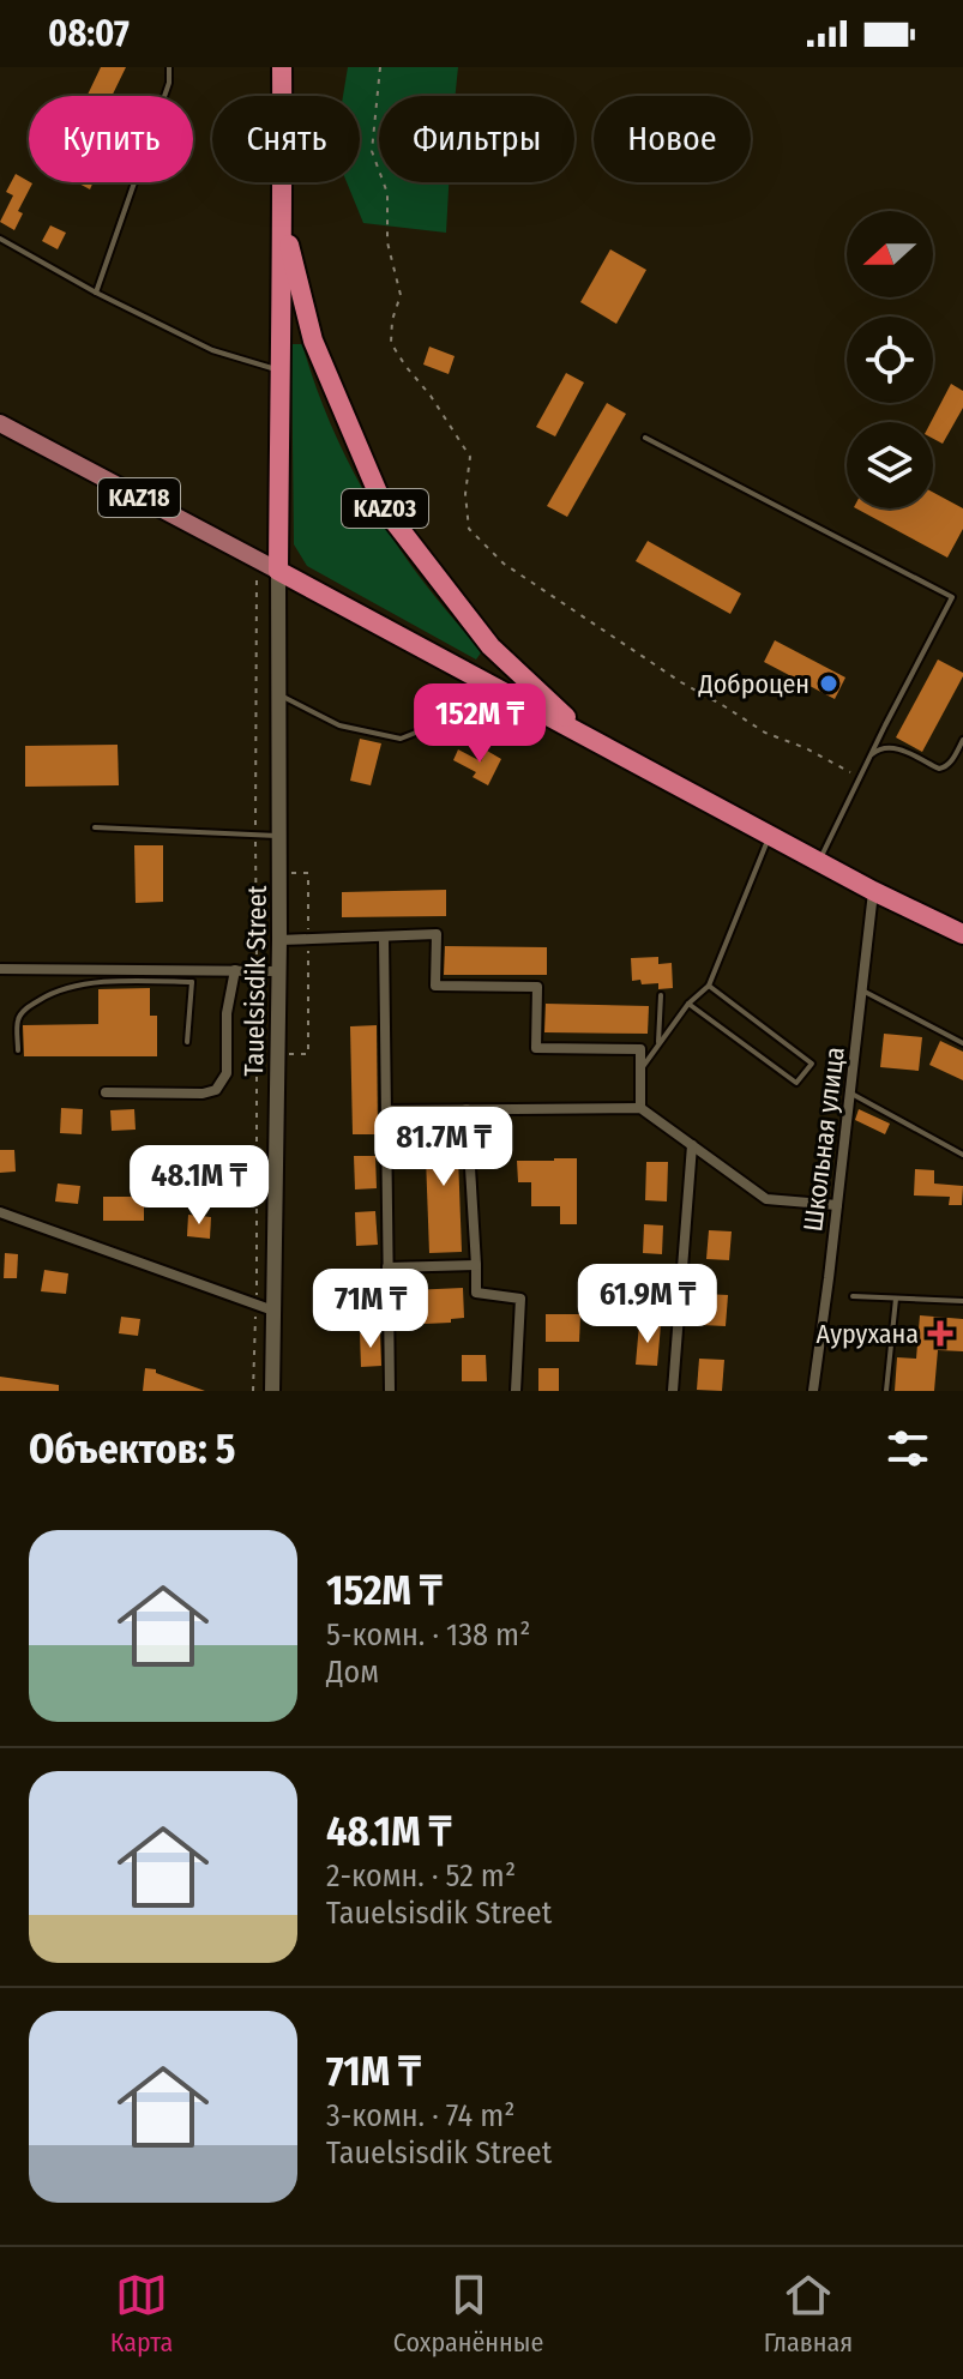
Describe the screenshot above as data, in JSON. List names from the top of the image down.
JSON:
{
  "streets": {
    "highway": ["KАZ03"],
    "main road": ["KAZ18"],
    "street": ["Tauelsisdik Street", "Школьная улица"]
  },
  "crossings": [
    ["KAZ18", "KАZ03"],
    ["KAZ18", "Tauelsisdik Street"],
    ["KАZ03", "Tauelsisdik Street"],
    ["KАZ03", "Школьная улица"]
  ],
  "places": {
    "other": ["Доброцен"],
    "health": ["Аурухана"]
  },
  "north": "left",
  "page": {
    "status": "08:07",
    "chip": [
      "Купить",
      "Снять",
      "Фильтры",
      "Новое"
    ],
    "price": [
      "152M ₸",
      "81.7M ₸",
      "48.1M ₸",
      "61.9M ₸",
      "71M ₸"
    ],
    "heading": "Объектов: 5",
    "list": [
      {
        "name": "152M ₸",
        "note": "5-комн. · 138 m² · Дом"
      },
      {
        "name": "48.1M ₸",
        "note": "2-комн. · 52 m² · Tauelsisdik Street"
      },
      {
        "name": "71M ₸",
        "note": "3-комн. · 74 m² · Tauelsisdik Street"
      }
    ],
    "tabs": ["Карта", "Сохранённые", "Главная"]
  }
}
